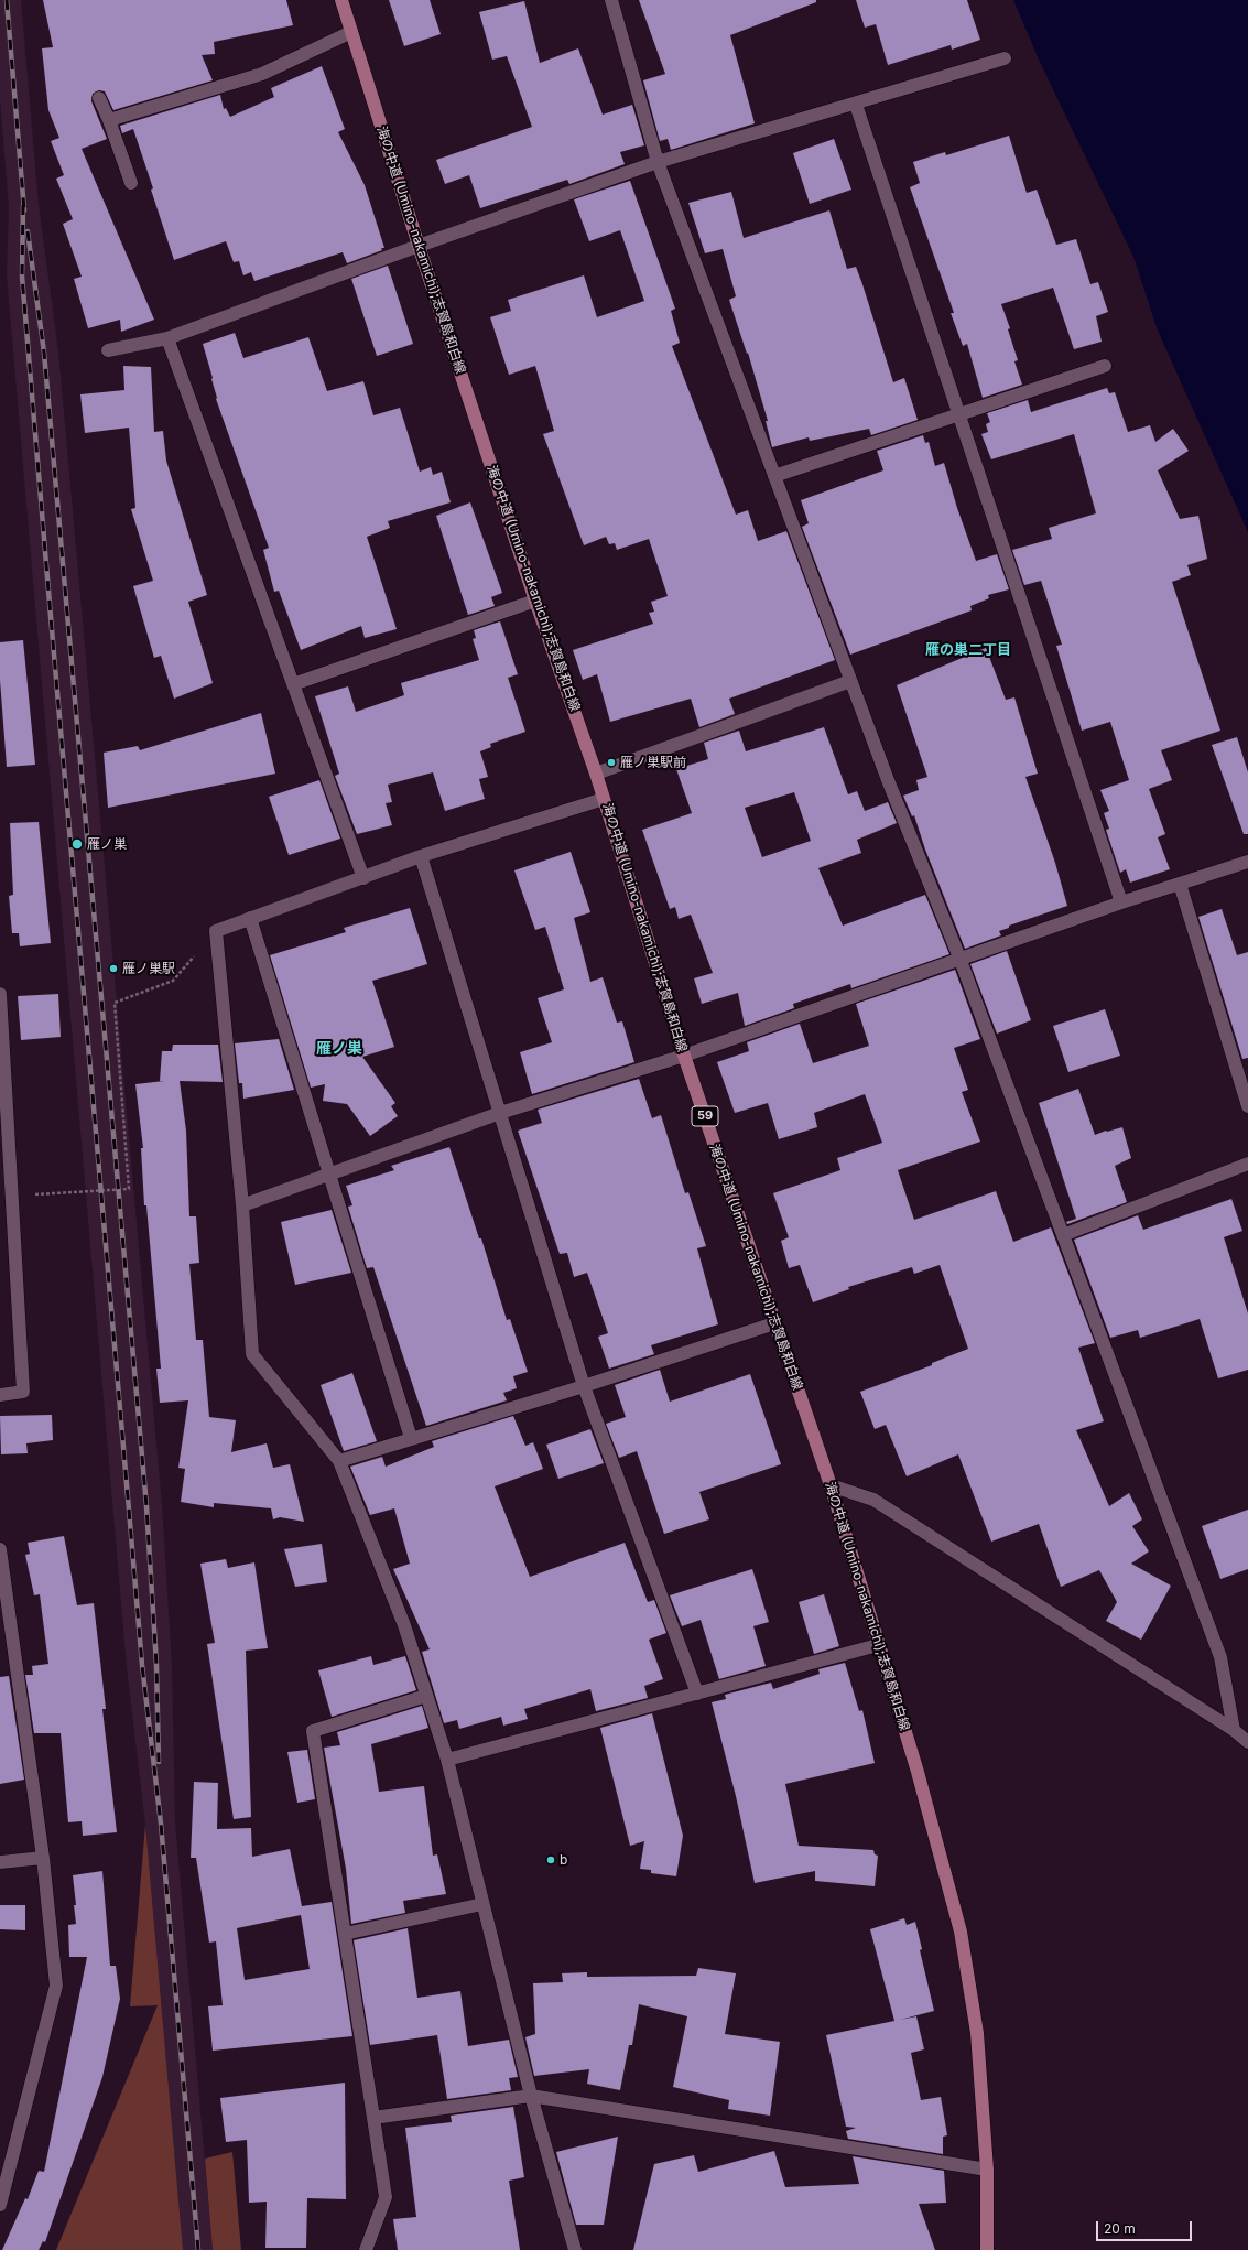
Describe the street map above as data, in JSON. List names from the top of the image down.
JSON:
{
  "streets": {
    "main road": ["海の中道 (Umino-nakamichi);志賀島和白線", "59"]
  },
  "districts": ["雁の巣二丁目", "雁ノ巣"],
  "places": [
    "雁ノ巣駅前",
    "雁ノ巣",
    "雁ノ巣駅",
    "b"
  ],
  "scale_bar": "20 m"
}
